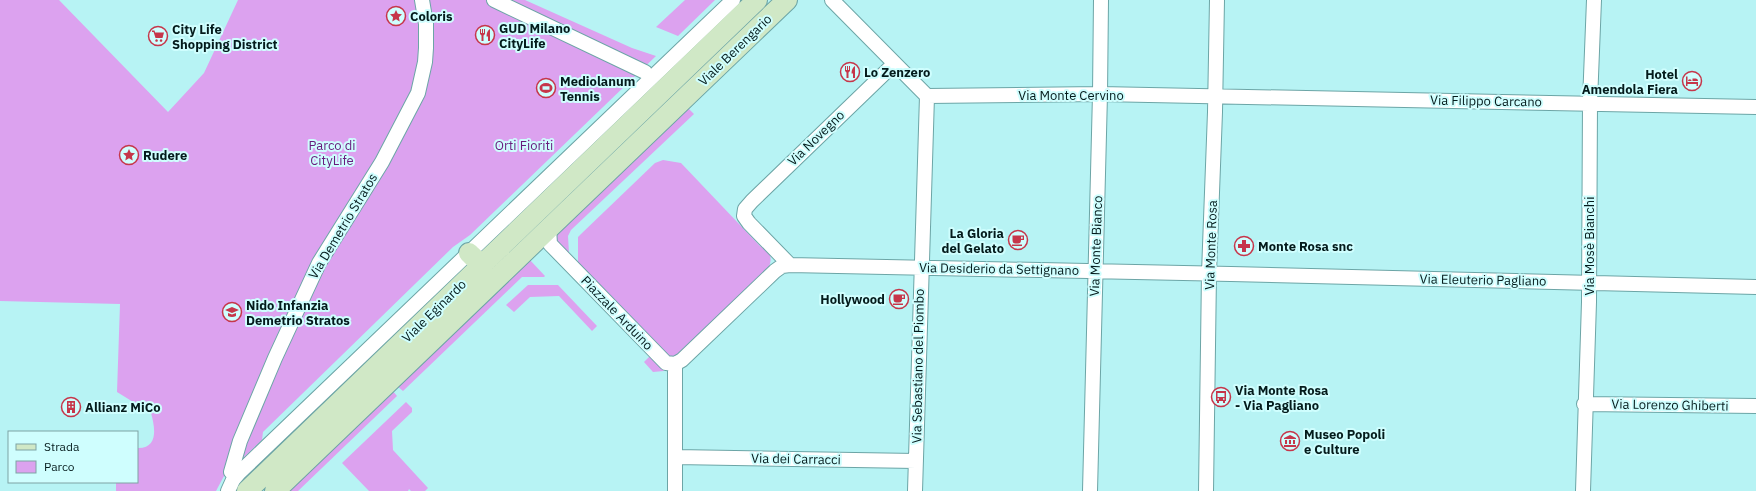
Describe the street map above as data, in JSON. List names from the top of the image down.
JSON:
{
  "streets": {
    "main road": ["Viale Berengario", "Viale Eginardo"],
    "street": [
      "Via Monte Cervino",
      "Via Filippo Carcano",
      "Via Novegno",
      "Via Demetrio Stratos",
      "Via Monte Rosa",
      "Via Monte Bianco",
      "Via Mosè Bianchi",
      "Via Desiderio da Settignano",
      "Via Eleuterio Pagliano",
      "Piazzale Arduino",
      "Via Sebastiano del Piombo",
      "Via Lorenzo Ghiberti",
      "Via dei Carracci"
    ]
  },
  "crossings": [
    ["Viale Berengario", "Viale Eginardo"],
    ["Viale Berengario", "Piazzale Arduino"],
    ["Via Monte Cervino", "Via Filippo Carcano"],
    ["Via Monte Cervino", "Via Monte Rosa"],
    ["Via Monte Cervino", "Via Monte Bianco"],
    ["Via Monte Cervino", "Via Sebastiano del Piombo"],
    ["Via Filippo Carcano", "Via Monte Rosa"],
    ["Via Filippo Carcano", "Via Mosè Bianchi"],
    ["Via Novegno", "Via Desiderio da Settignano"],
    ["Via Monte Rosa", "Via Desiderio da Settignano"],
    ["Via Monte Rosa", "Via Eleuterio Pagliano"],
    ["Via Monte Bianco", "Via Desiderio da Settignano"],
    ["Via Mosè Bianchi", "Via Eleuterio Pagliano"],
    ["Via Mosè Bianchi", "Via Lorenzo Ghiberti"],
    ["Via Desiderio da Settignano", "Via Eleuterio Pagliano"],
    ["Via Desiderio da Settignano", "Via Sebastiano del Piombo"],
    ["Viale Eginardo", "Piazzale Arduino"],
    ["Via Sebastiano del Piombo", "Via dei Carracci"]
  ],
  "parks": ["Parco di CityLife", "Orti Fioriti"],
  "places": {
    "place": ["Coloris", "Rudere"],
    "restaurant": ["GUD Milano CityLife", "Lo Zenzero"],
    "supermarket": ["City Life Shopping District"],
    "hotel": ["Hotel Amendola Fiera"],
    "sports": ["Mediolanum Tennis"],
    "cafe": ["La Gloria del Gelato", "Hollywood"],
    "pharmacy": ["Monte Rosa snc"],
    "school or university": ["Nido Infanzia Demetrio Stratos"],
    "bus stop": ["Via Monte Rosa - Via Pagliano"],
    "building": ["Allianz MiCo"],
    "museum": ["Museo Popoli e Culture"]
  },
  "legend": ["Strada", "Parco"]
}
